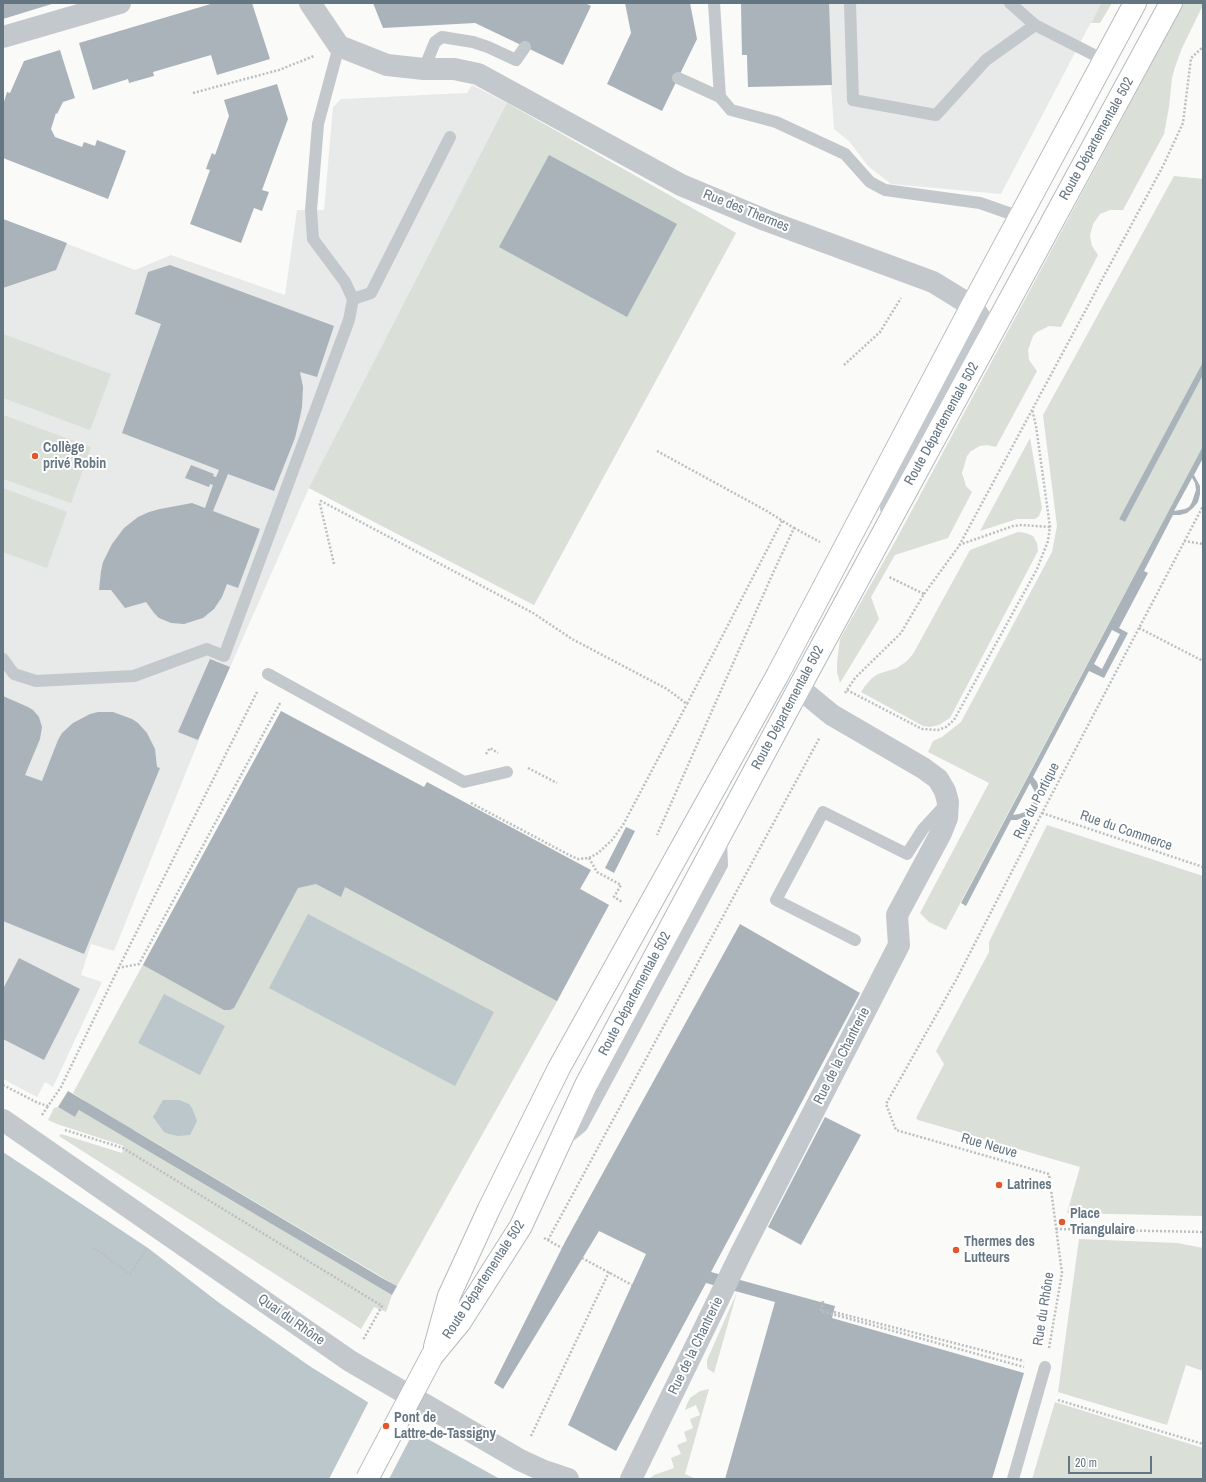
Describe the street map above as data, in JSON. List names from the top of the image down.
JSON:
{
  "streets": {
    "main road": ["Route Départementale 502"],
    "street": ["Rue des Thermes", "Rue de la Chantrerie", "Quai du Rhône"],
    "path": [
      "Rue du Portique",
      "Rue du Commerce",
      "Rue Neuve",
      "Rue du Rhône"
    ]
  },
  "crossings": [
    ["Route Départementale 502", "Rue des Thermes"],
    ["Route Départementale 502", "Rue de la Chantrerie"],
    ["Rue du Portique", "Rue du Commerce"],
    ["Rue du Portique", "Rue Neuve"],
    ["Rue Neuve", "Rue du Rhône"]
  ],
  "places": [
    "Collège privé Robin",
    "Latrines",
    "Place Triangulaire",
    "Thermes des Lutteurs",
    "Pont de Lattre-de-Tassigny"
  ],
  "scale_bar": "20 m"
}
